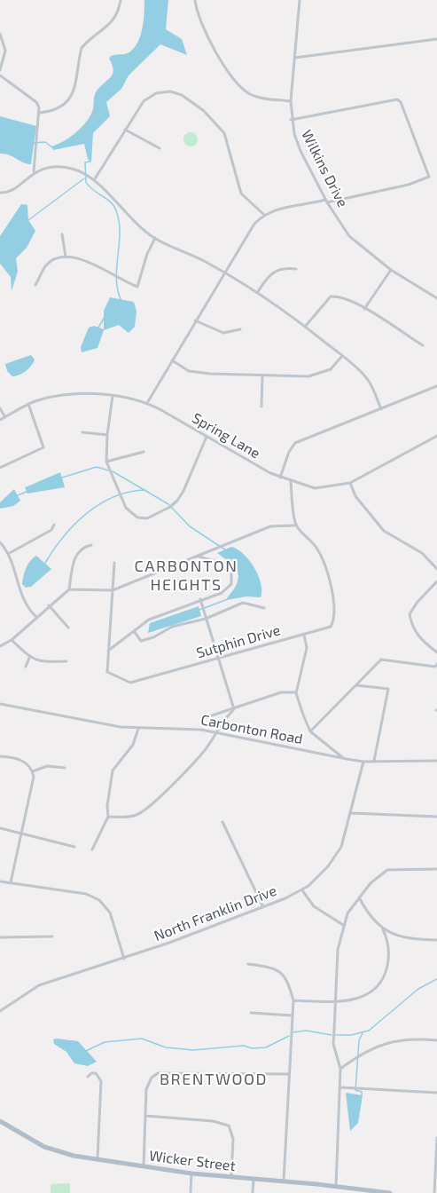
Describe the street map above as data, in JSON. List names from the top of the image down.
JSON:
{
  "streets": {
    "main road": ["Wicker Street"],
    "street": [
      "Wilkins Drive",
      "Spring Lane",
      "Sutphin Drive",
      "Carbonton Road",
      "North Franklin Drive"
    ]
  },
  "crossings": [
    ["Carbonton Road", "North Franklin Drive"]
  ],
  "districts": ["CARBONTON HEIGHTS", "BRENTWOOD"]
}
